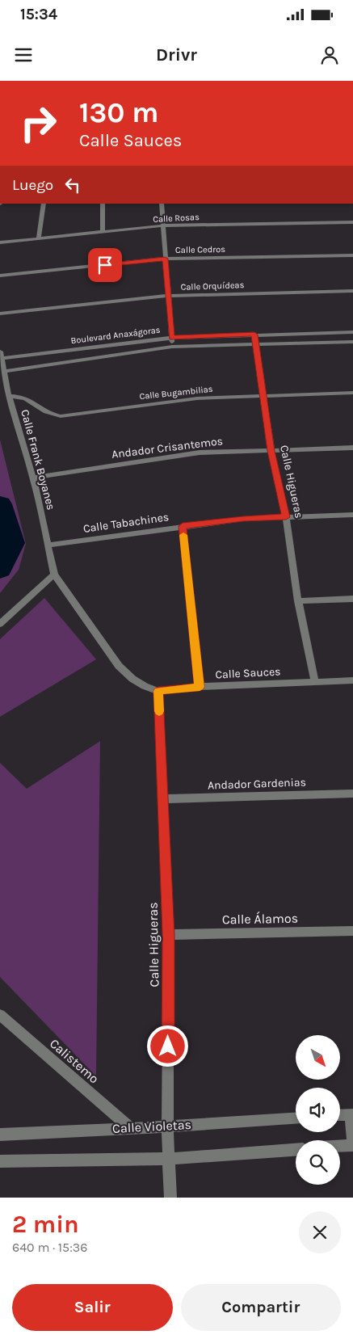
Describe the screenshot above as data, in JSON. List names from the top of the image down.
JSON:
{
  "streets": {
    "street": [
      "Calle Rosas",
      "Calle Cedros",
      "Calle Orquídeas",
      "Boulevard Anaxágoras",
      "Calle Bugambilias",
      "Andador Crisantemos",
      "Calle Frank Boyanes",
      "Calle Higueras",
      "Calle Tabachines",
      "Calle Sauces",
      "Andador Gardenias",
      "Calle Álamos",
      "Calistemo",
      "Calle Violetas"
    ]
  },
  "crossings": [
    ["Boulevard Anaxágoras", "Calle Frank Boyanes"],
    ["Boulevard Anaxágoras", "Calle Higueras"],
    ["Calle Bugambilias", "Calle Frank Boyanes"],
    ["Calle Bugambilias", "Calle Higueras"],
    ["Andador Crisantemos", "Calle Frank Boyanes"],
    ["Andador Crisantemos", "Calle Higueras"],
    ["Calle Frank Boyanes", "Calle Tabachines"],
    ["Calle Higueras", "Calle Tabachines"],
    ["Calle Higueras", "Calle Sauces"],
    ["Calle Higueras", "Andador Gardenias"],
    ["Calle Higueras", "Calle Álamos"],
    ["Calle Higueras", "Calle Violetas"],
    ["Calistemo", "Calle Violetas"]
  ],
  "north": "bottom right",
  "page": {
    "status": "15:34",
    "header": "Drivr",
    "turn": ["130 m", "Calle Sauces"],
    "then": "Luego",
    "heading": ["2 min", "640 m · 15:36"],
    "buttons": ["Salir", "Compartir"]
  }
}
